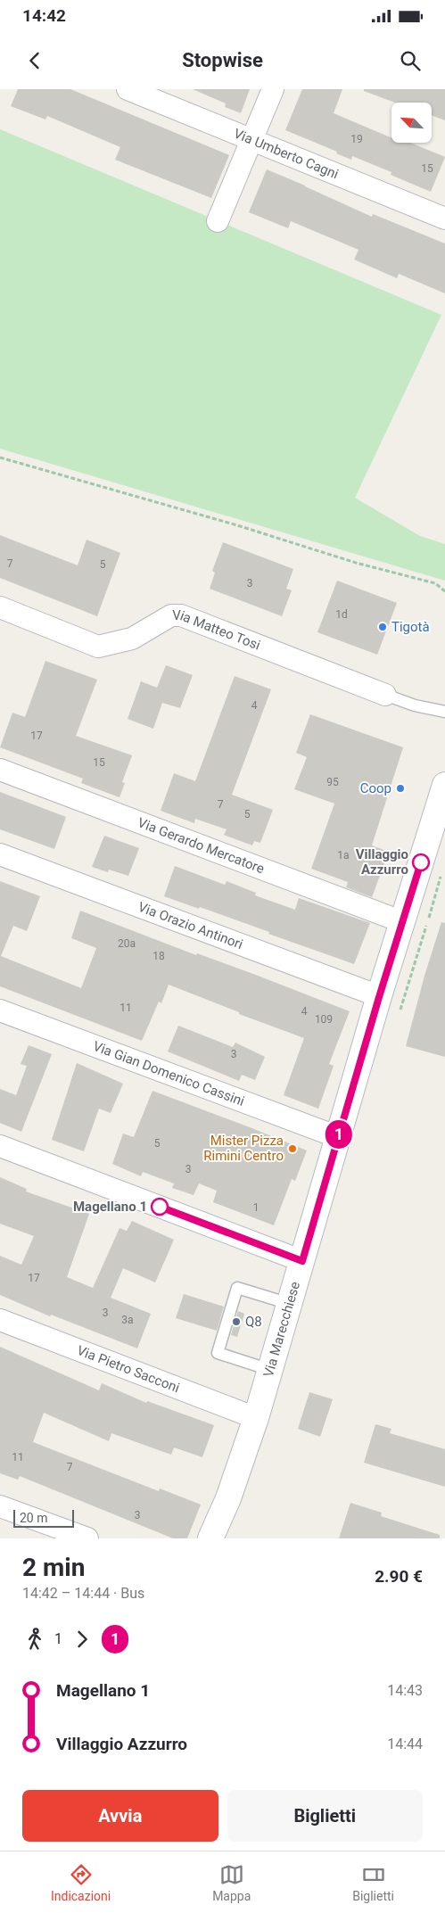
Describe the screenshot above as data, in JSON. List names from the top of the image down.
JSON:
{
  "streets": {
    "main road": ["Via Marecchiese"],
    "street": [
      "Via Umberto Cagni",
      "Via Matteo Tosi",
      "Via Gerardo Mercatore",
      "Via Orazio Antinori",
      "Via Gian Domenico Cassini",
      "Via Pietro Sacconi"
    ]
  },
  "crossings": [
    ["Via Gerardo Mercatore", "Via Marecchiese"],
    ["Via Orazio Antinori", "Via Marecchiese"],
    ["Via Gian Domenico Cassini", "Via Marecchiese"],
    ["Via Marecchiese", "Via Pietro Sacconi"]
  ],
  "places": [
    "Tigotà",
    "Coop",
    "Villaggio Azzurro",
    "Mister Pizza Rimini Centro",
    "Magellano 1",
    "Q8"
  ],
  "lines": ["bus line 1"],
  "house_numbers": [
    "19",
    "15",
    "7",
    "5",
    "3",
    "1d",
    "4",
    "17",
    "15",
    "95",
    "7",
    "5",
    "1a",
    "20a",
    "18",
    "11",
    "4",
    "109",
    "3",
    "5",
    "3",
    "1",
    "17",
    "3",
    "3a",
    "11",
    "7",
    "3"
  ],
  "scale_bar": "20 m",
  "north": "top left",
  "page": {
    "status": "14:42",
    "header": "Stopwise",
    "on_map": "1",
    "scale": "20 m",
    "heading": ["2 min", "14:42 – 14:44 · Bus", "2.90 €"],
    "legs": ["1", "1"],
    "list": [
      {
        "name": "Magellano 1",
        "value": "14:43"
      },
      {
        "name": "Villaggio Azzurro",
        "value": "14:44"
      }
    ],
    "buttons": ["Avvia", "Biglietti"],
    "tabs": ["Indicazioni", "Mappa", "Biglietti"]
  }
}
